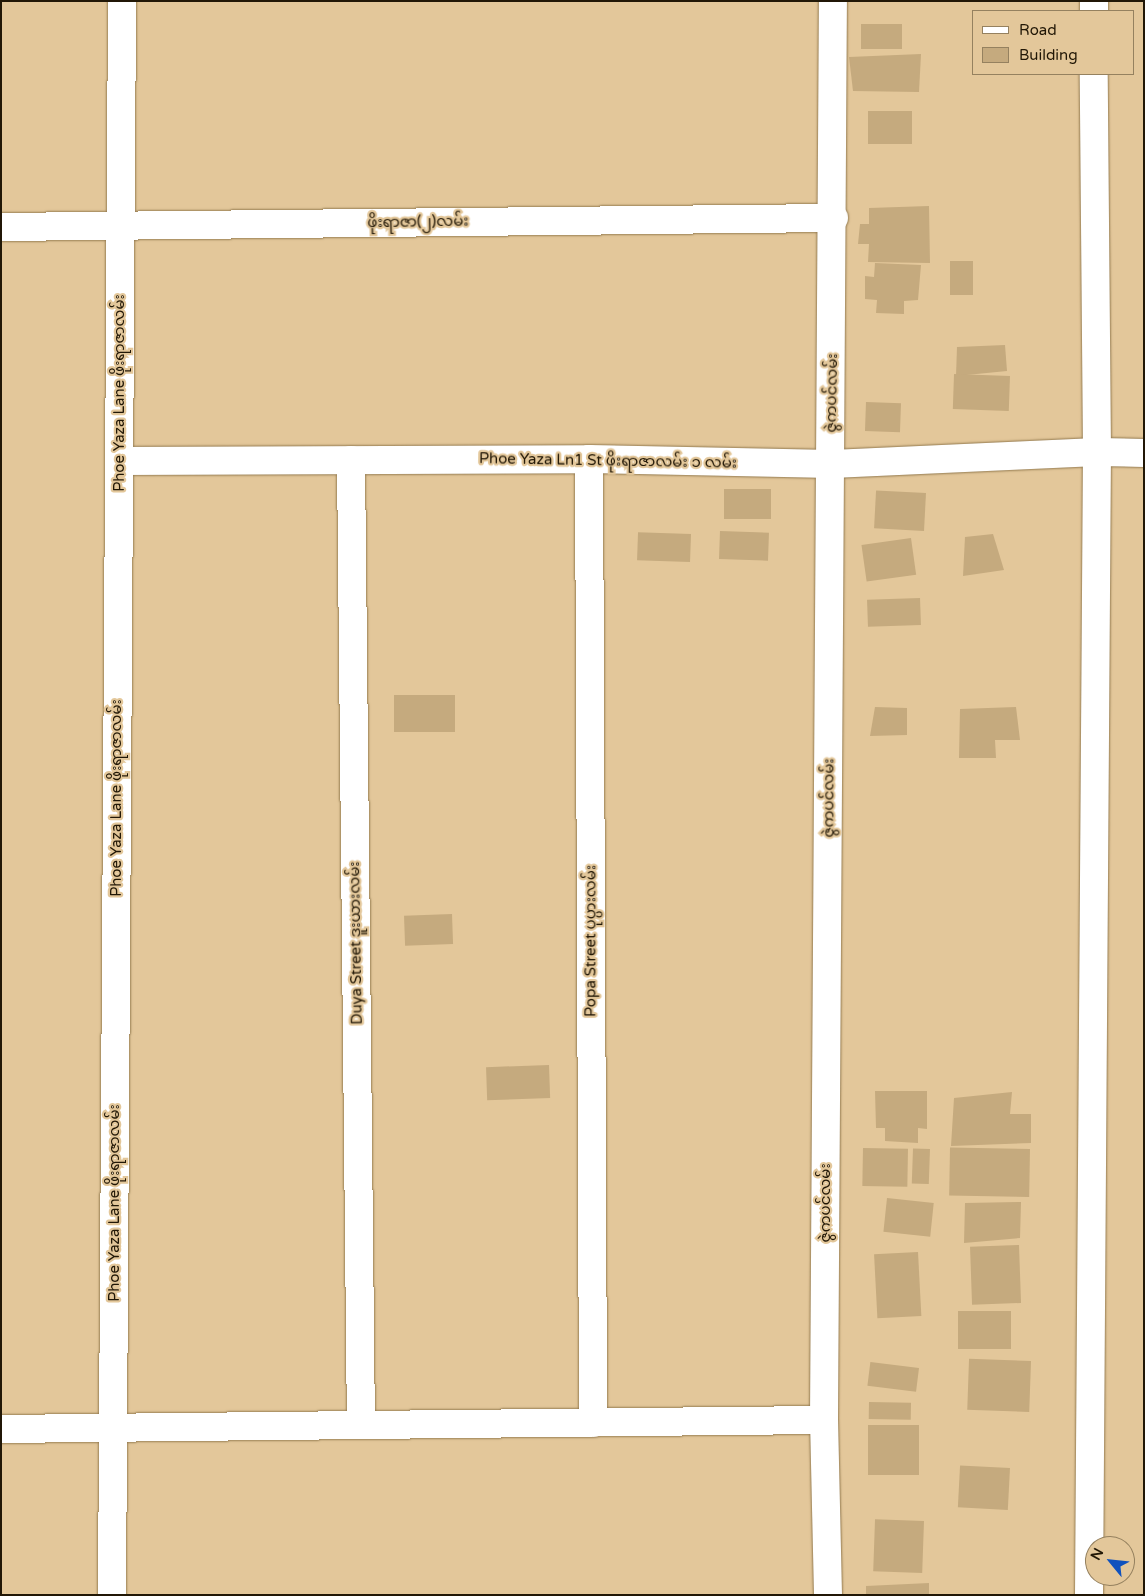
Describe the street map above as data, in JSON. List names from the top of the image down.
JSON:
{
  "streets": {
    "street": [
      "ဖိုးရာဇာ(၂)လမ်း",
      "Phoe Yaza Lane ဖိုးရာဇာလမ်း",
      "ဇွဲကပင်လမ်း",
      "Phoe Yaza Ln1 St ဖိုးရာဇာလမ်း ၁ လမ်း",
      "Popa Street ပုပ္ပားလမ်း",
      "Duya Street ဒူးယားလမ်း"
    ]
  },
  "crossings": [
    ["ဖိုးရာဇာ(၂)လမ်း", "Phoe Yaza Lane ဖိုးရာဇာလမ်း"],
    ["ဖိုးရာဇာ(၂)လမ်း", "ဇွဲကပင်လမ်း"],
    ["Phoe Yaza Lane ဖိုးရာဇာလမ်း", "Phoe Yaza Ln1 St ဖိုးရာဇာလမ်း ၁ လမ်း"],
    ["ဇွဲကပင်လမ်း", "Phoe Yaza Ln1 St ဖိုးရာဇာလမ်း ၁ လမ်း"],
    ["Phoe Yaza Ln1 St ဖိုးရာဇာလမ်း ၁ လမ်း", "Popa Street ပုပ္ပားလမ်း"],
    ["Phoe Yaza Ln1 St ဖိုးရာဇာလမ်း ၁ လမ်း", "Duya Street ဒူးယားလမ်း"]
  ],
  "legend": ["Road", "Building"],
  "north": "top left"
}
